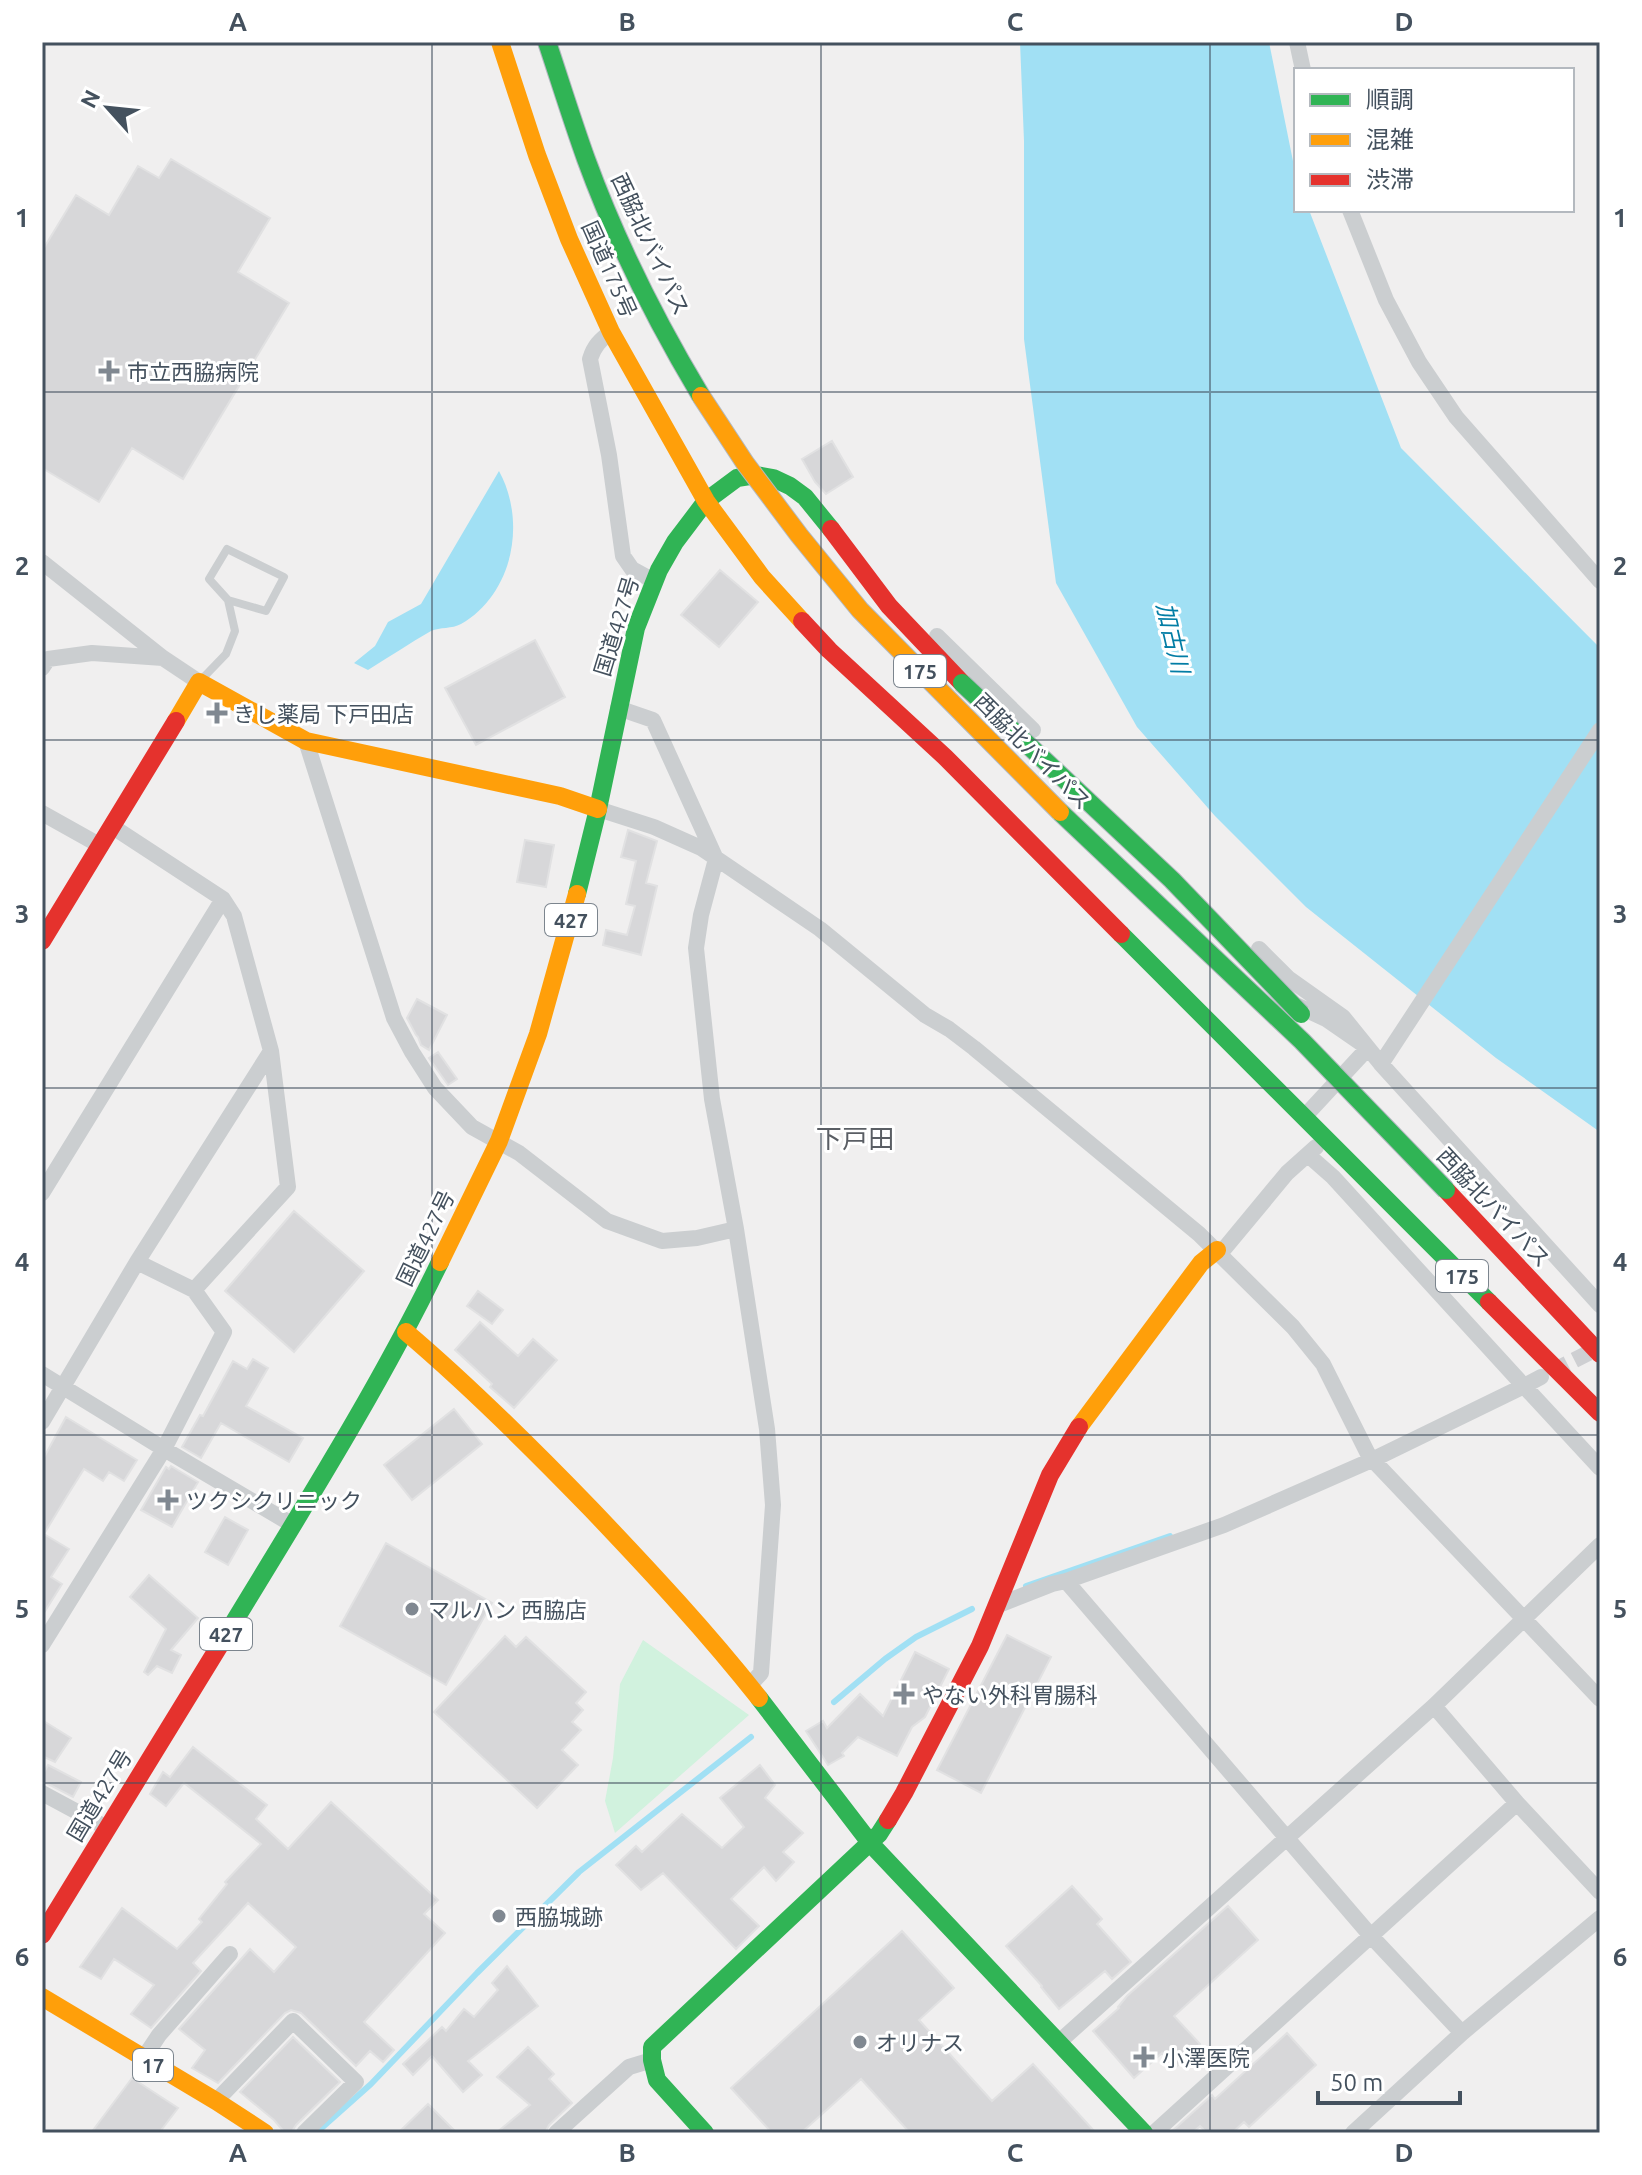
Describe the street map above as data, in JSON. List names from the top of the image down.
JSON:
{
  "streets": {
    "main road": [
      "西脇北バイパス",
      "国道175号",
      "国道427号",
      "175",
      "427",
      "17"
    ]
  },
  "crossings": [
    ["西脇北バイパス", "175"],
    ["国道175号", "国道427号"],
    ["国道175号", "175"],
    ["国道427号", "175"]
  ],
  "districts": ["下戸田"],
  "water": ["加古川"],
  "places": {
    "health": [
      "市立西脇病院",
      "きし薬局 下戸田店",
      "ツクシクリニック",
      "やない外科胃腸科",
      "小澤医院"
    ],
    "other": ["マルハン 西脇店", "西脇城跡", "オリナス"]
  },
  "legend": ["順調", "混雑", "渋滞"],
  "scale_bar": "50 m",
  "north": "top left",
  "grid": {
    "columns": [
      "A",
      "B",
      "C",
      "D"
    ],
    "rows": [
      "1",
      "2",
      "3",
      "4",
      "5",
      "6"
    ]
  }
}
